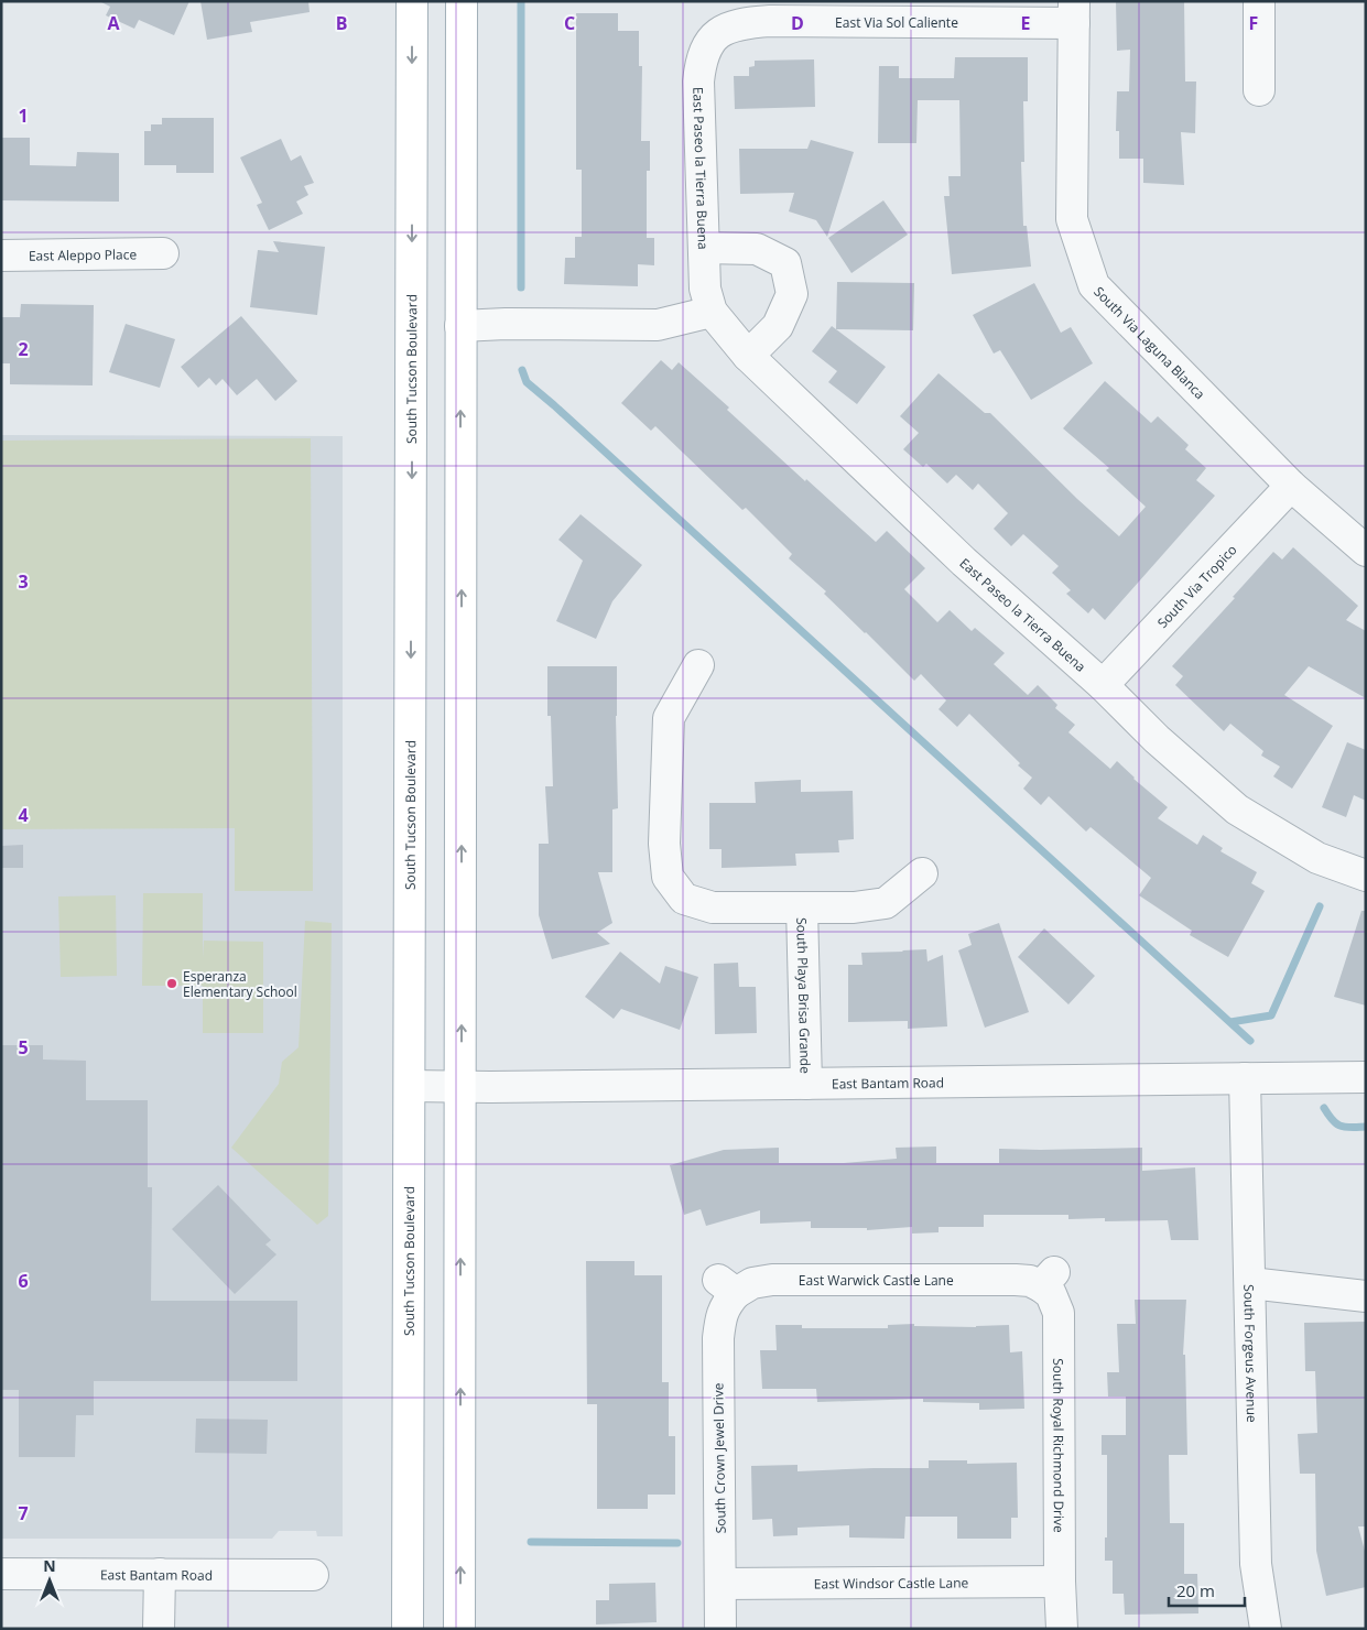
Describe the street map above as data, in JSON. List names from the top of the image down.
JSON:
{
  "streets": {
    "main road": ["South Tucson Boulevard"],
    "street": [
      "East Via Sol Caliente",
      "East Paseo la Tierra Buena",
      "East Aleppo Place",
      "South Via Laguna Blanca",
      "South Via Tropico",
      "South Playa Brisa Grande",
      "East Bantam Road",
      "East Warwick Castle Lane",
      "South Forgeus Avenue",
      "South Royal Richmond Drive",
      "South Crown Jewel Drive",
      "East Windsor Castle Lane"
    ]
  },
  "crossings": [
    ["East Via Sol Caliente", "East Paseo la Tierra Buena"],
    ["East Via Sol Caliente", "South Via Laguna Blanca"],
    ["East Paseo la Tierra Buena", "South Via Tropico"],
    ["South Via Laguna Blanca", "South Via Tropico"],
    ["South Tucson Boulevard", "East Bantam Road"],
    ["South Playa Brisa Grande", "East Bantam Road"],
    ["East Bantam Road", "South Forgeus Avenue"],
    ["East Warwick Castle Lane", "South Royal Richmond Drive"],
    ["East Warwick Castle Lane", "South Crown Jewel Drive"],
    ["South Royal Richmond Drive", "East Windsor Castle Lane"],
    ["South Crown Jewel Drive", "East Windsor Castle Lane"]
  ],
  "places": ["Esperanza Elementary School"],
  "scale_bar": "20 m",
  "north": "top",
  "grid": {
    "columns": [
      "A",
      "B",
      "C",
      "D",
      "E",
      "F"
    ],
    "rows": [
      "1",
      "2",
      "3",
      "4",
      "5",
      "6",
      "7"
    ]
  }
}
